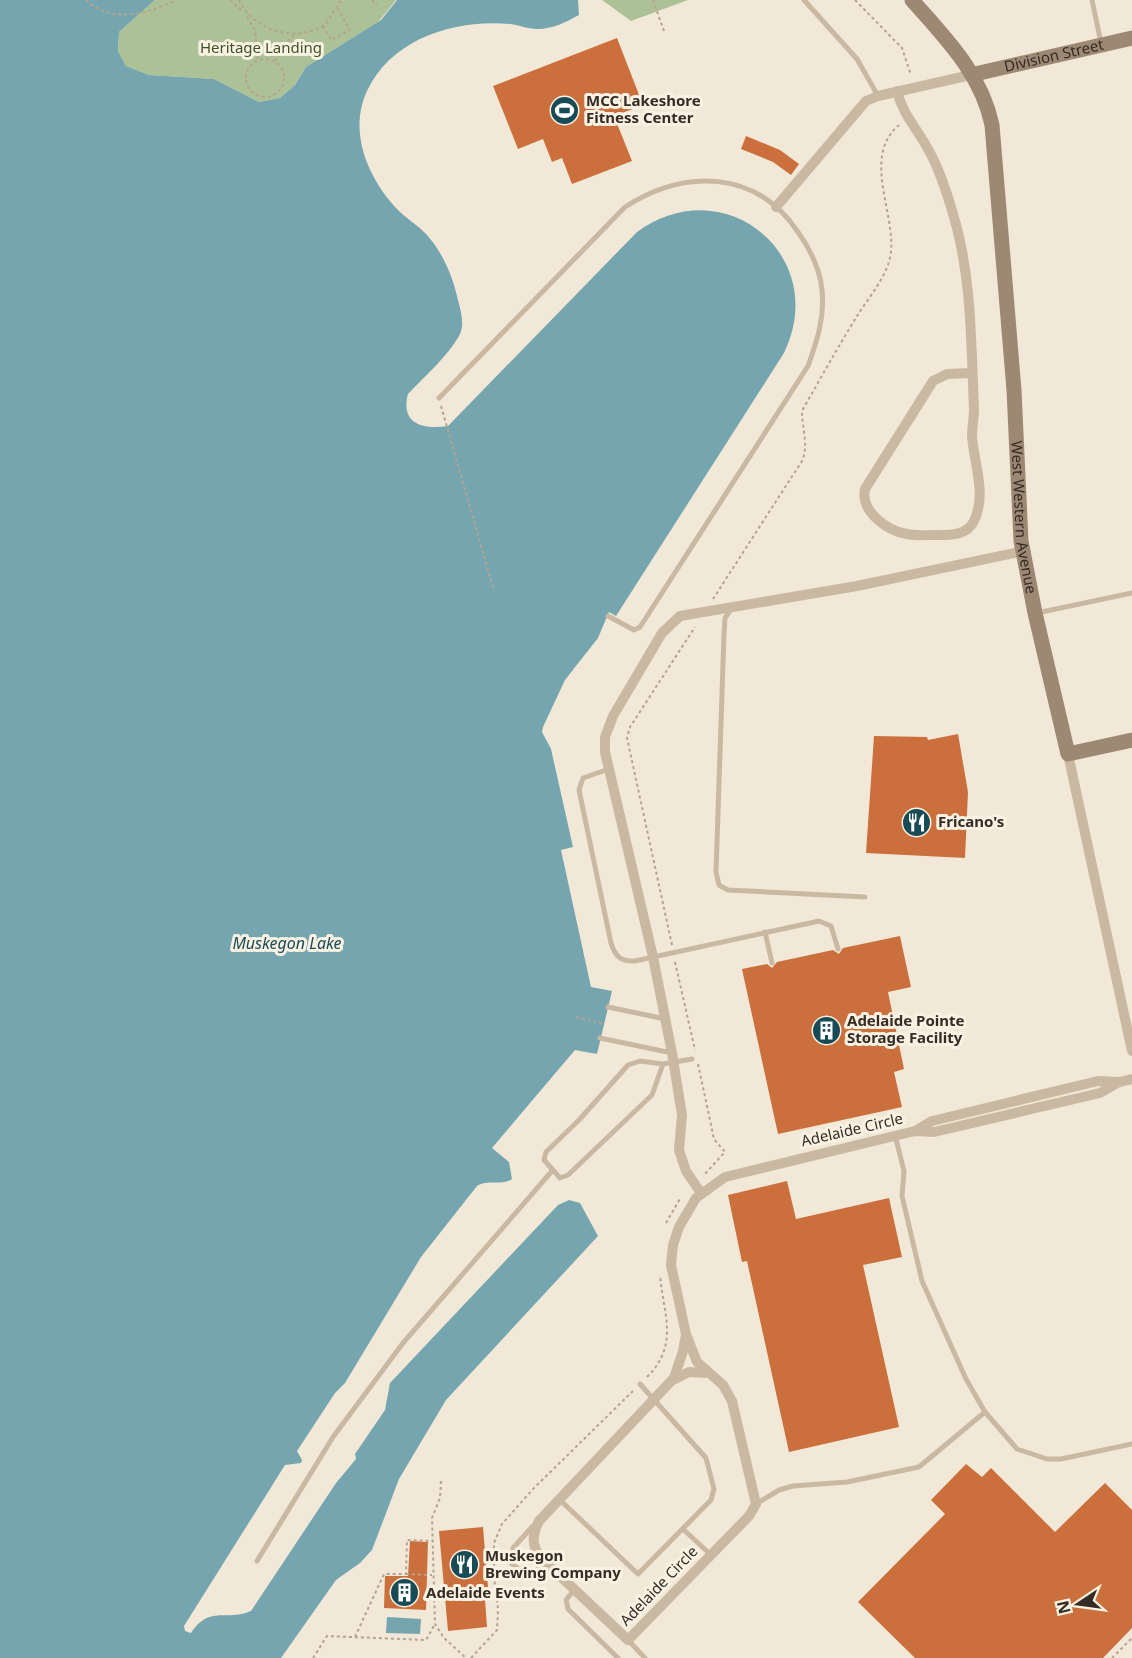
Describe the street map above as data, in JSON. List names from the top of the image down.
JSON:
{
  "streets": {
    "street": ["Division Street", "West Western Avenue", "Adelaide Circle"]
  },
  "crossings": [
    ["Division Street", "West Western Avenue"]
  ],
  "water": ["Muskegon Lake"],
  "parks": ["Heritage Landing"],
  "places": {
    "sports": ["MCC Lakeshore Fitness Center"],
    "restaurant": ["Fricano's", "Muskegon Brewing Company"],
    "building": ["Adelaide Pointe Storage Facility", "Adelaide Events"]
  },
  "north": "left"
}
